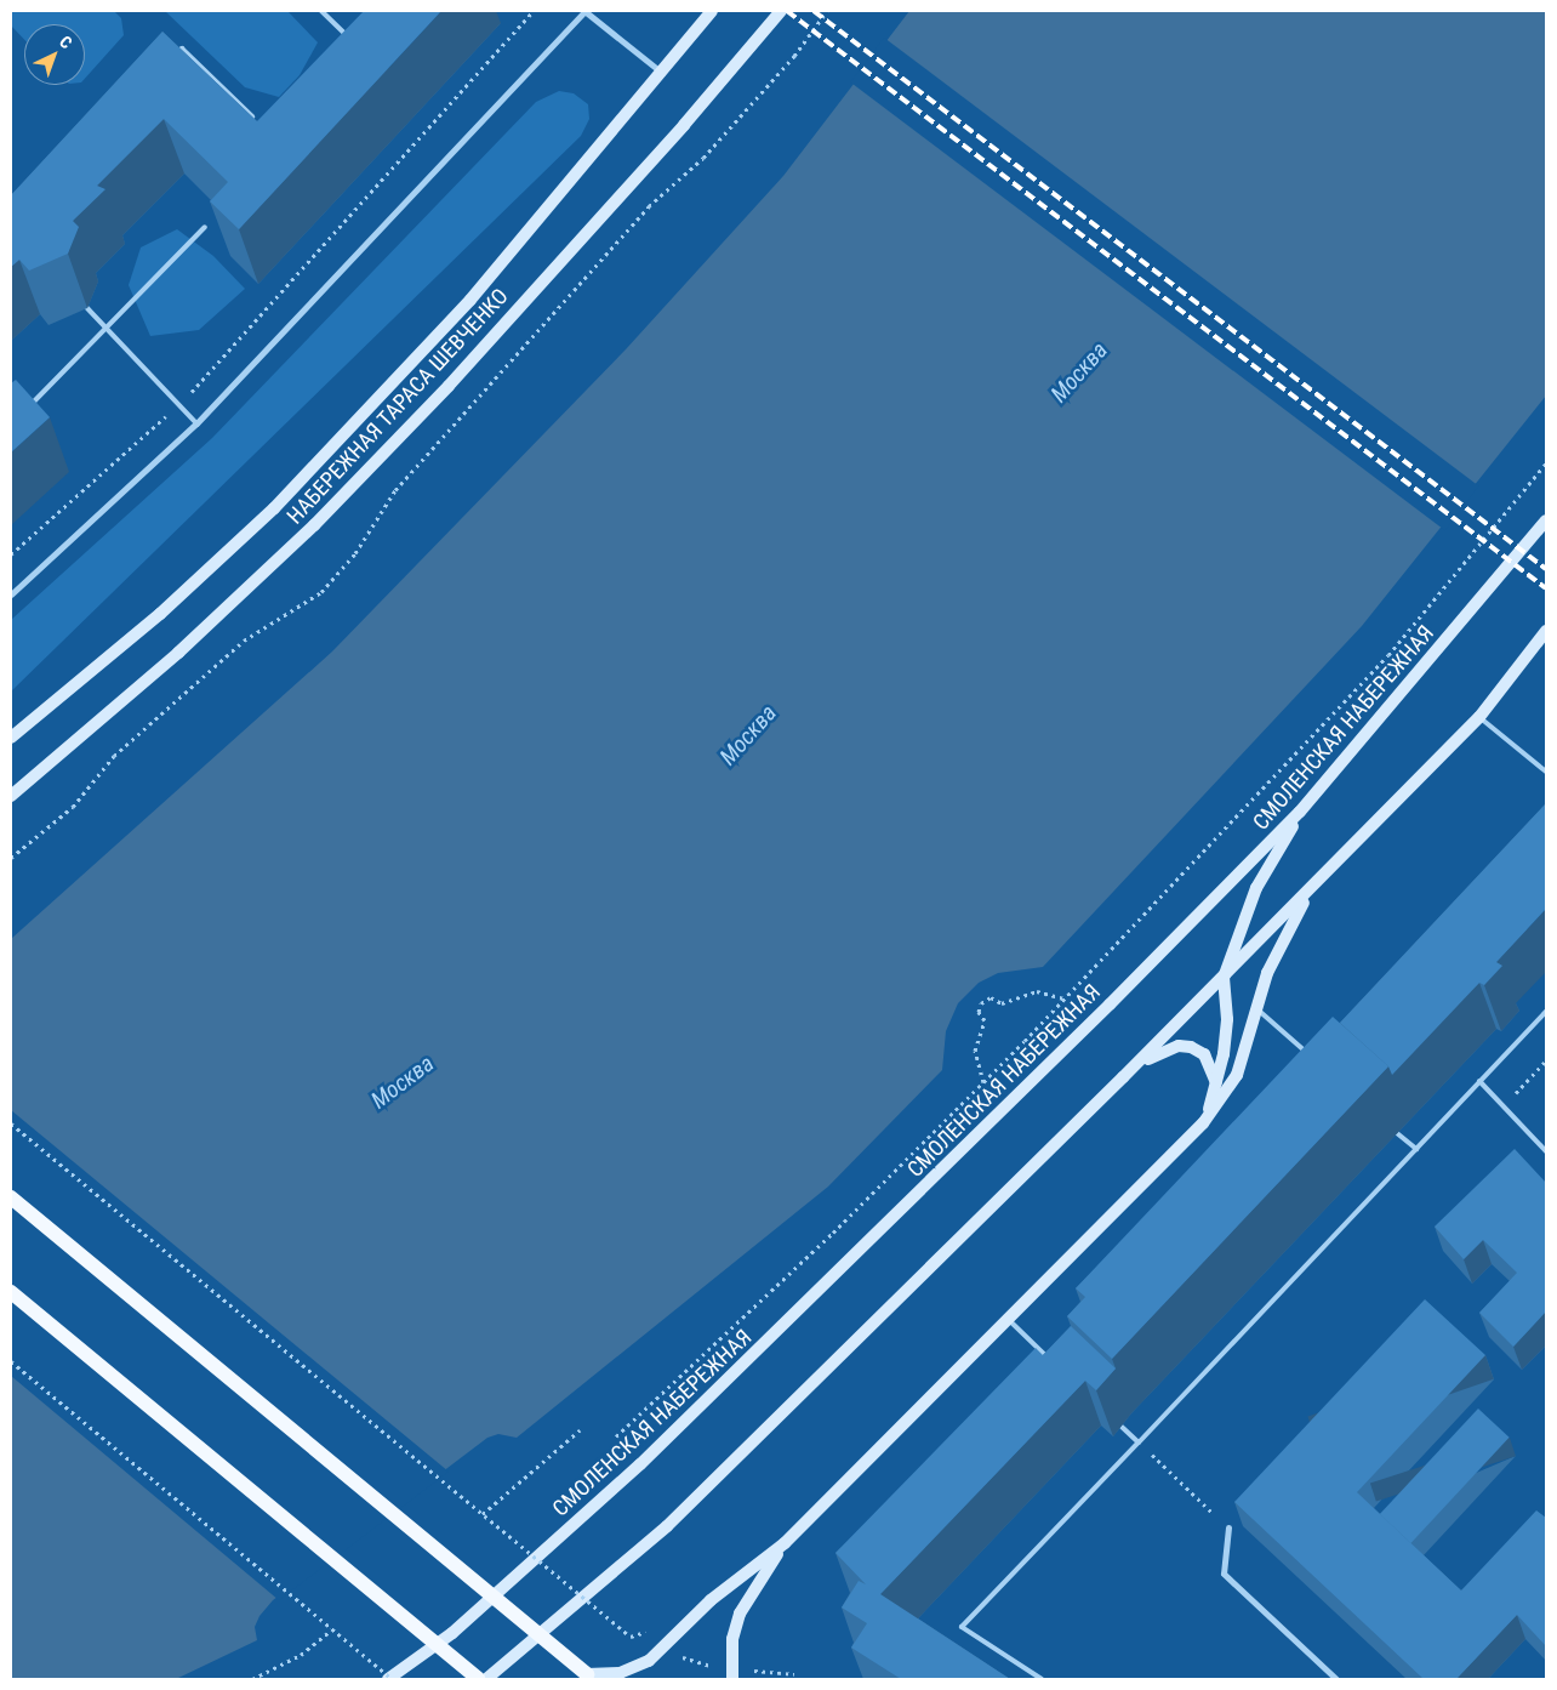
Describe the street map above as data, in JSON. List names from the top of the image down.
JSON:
{
  "streets": {
    "main road": ["НАБЕРЕЖНАЯ ТАРАСА ШЕВЧЕНКО", "СМОЛЕНСКАЯ НАБЕРЕЖНАЯ"]
  },
  "water": ["Москва"],
  "north": "top right"
}
